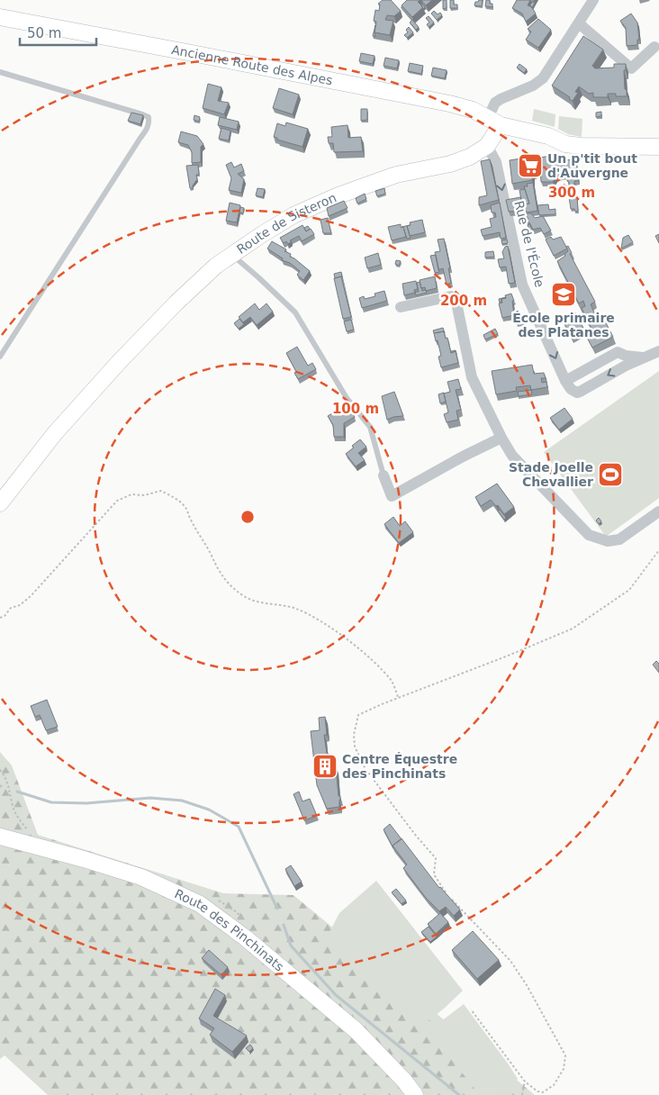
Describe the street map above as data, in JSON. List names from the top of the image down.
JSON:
{
  "streets": {
    "main road": ["Ancienne Route des Alpes", "Route de Sisteron", "Route des Pinchinats"],
    "street": ["Rue de l'École"]
  },
  "crossings": [
    ["Ancienne Route des Alpes", "Route de Sisteron"],
    ["Route de Sisteron", "Rue de l'École"]
  ],
  "places": {
    "supermarket": ["Un p'tit bout d'Auvergne"],
    "school or university": ["École primaire des Platanes"],
    "sports": ["Stade Joelle Chevallier"],
    "building": ["Centre Équestre des Pinchinats"]
  },
  "scale_bar": "50 m",
  "rings": ["300 m", "200 m", "100 m"]
}
